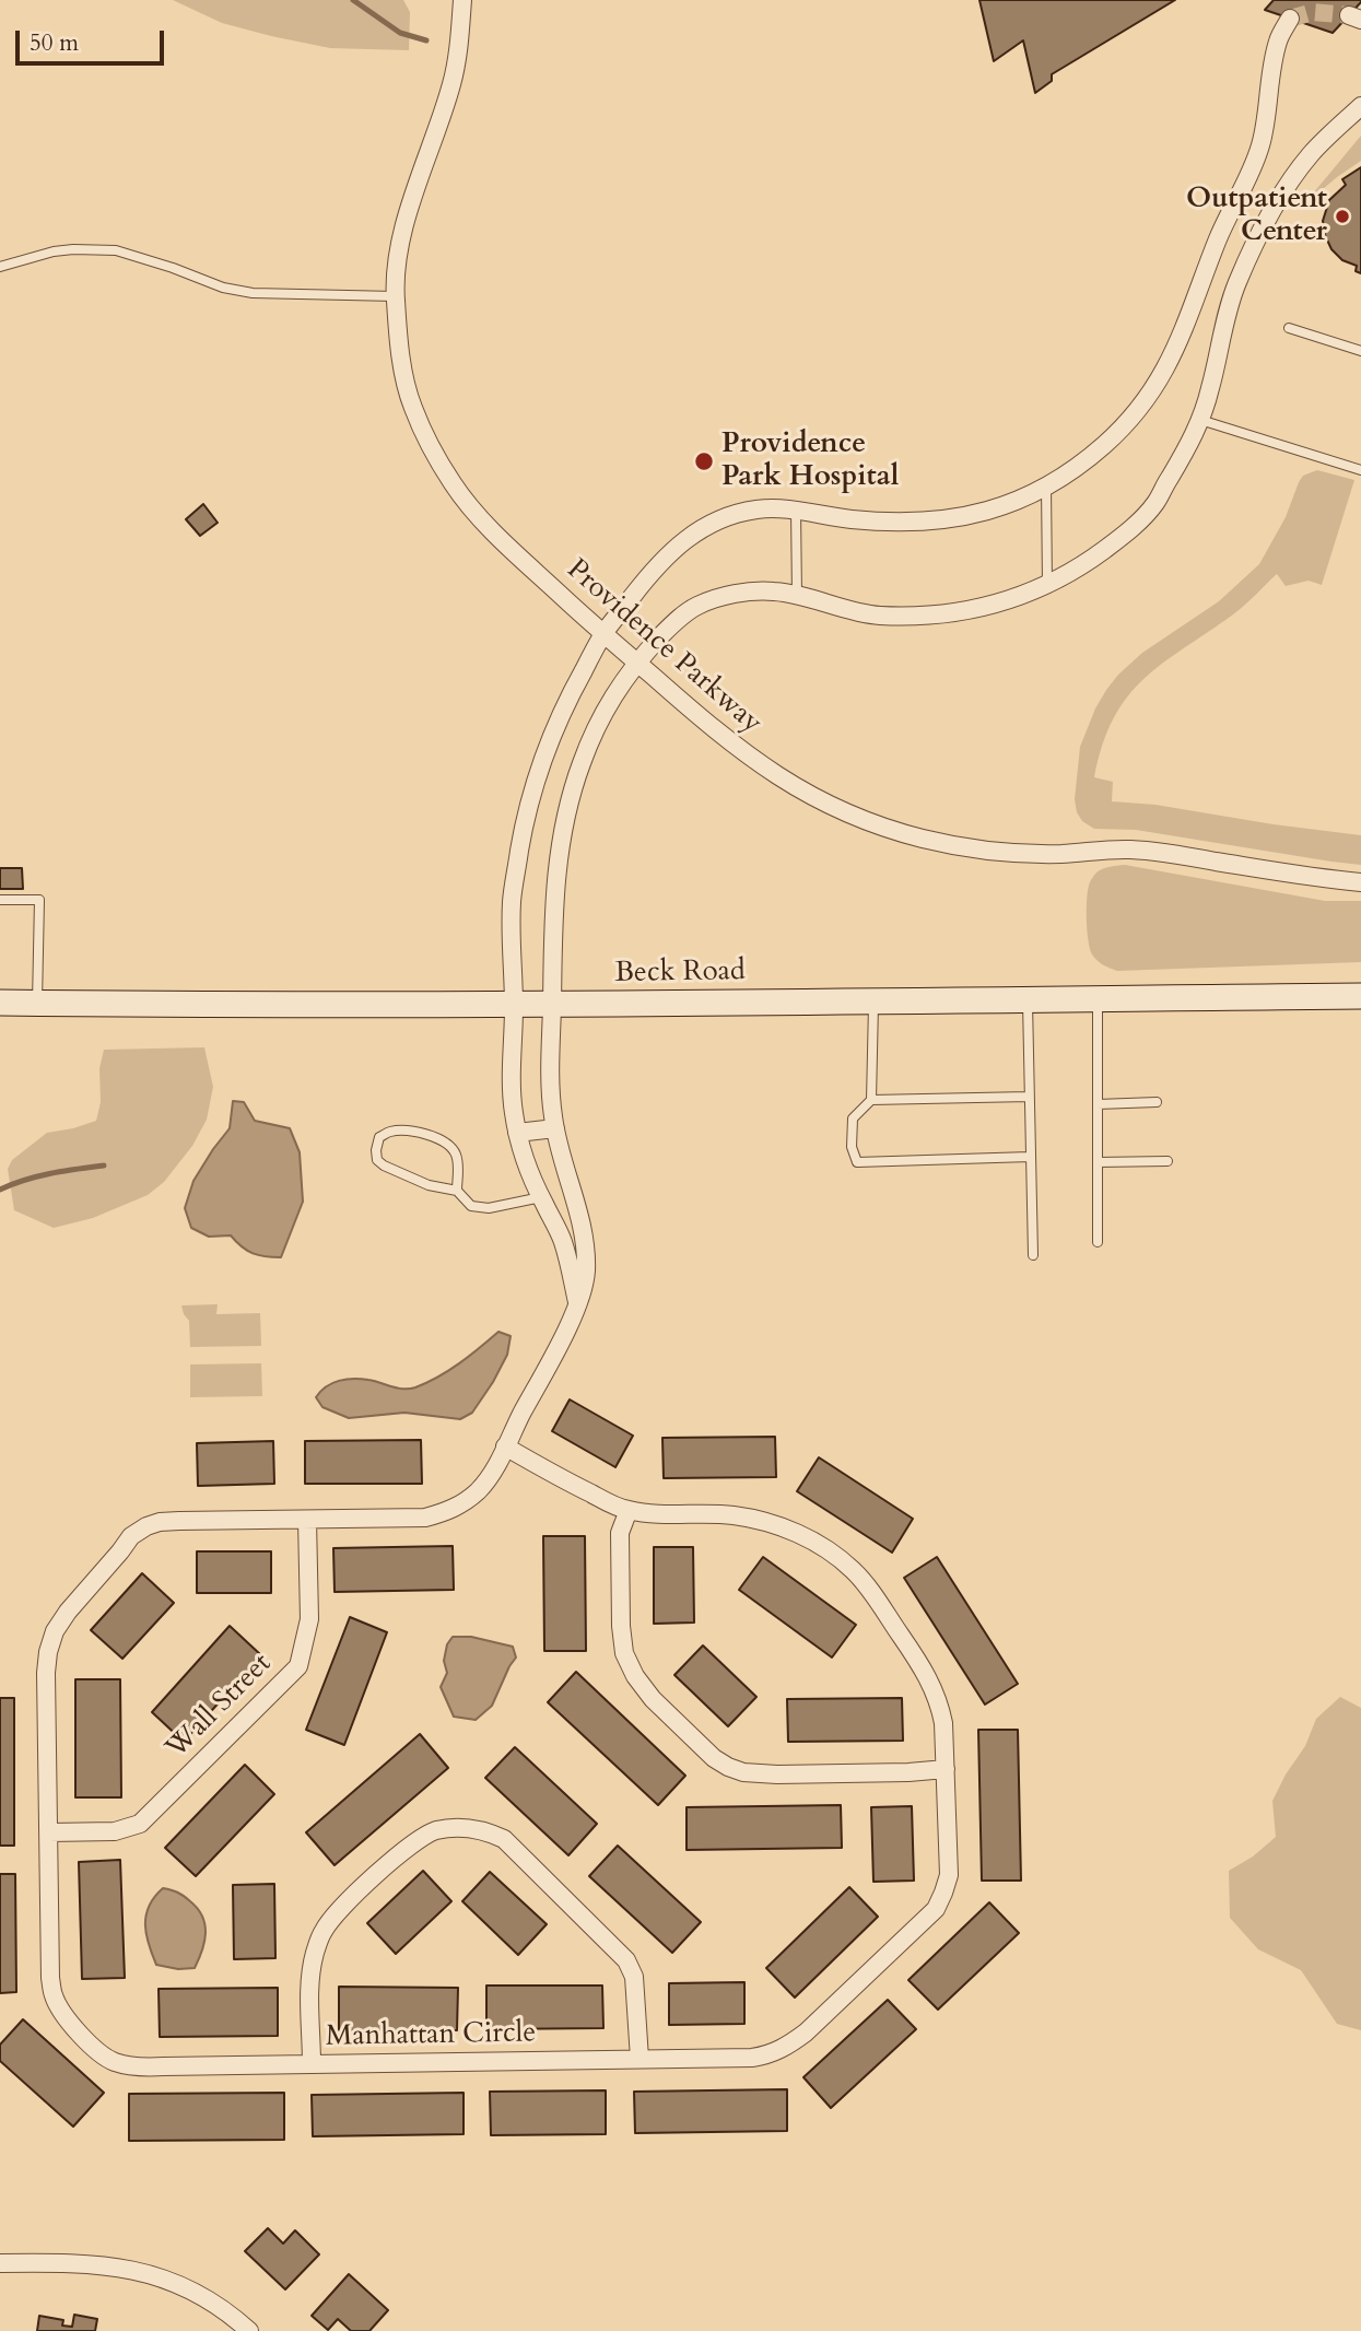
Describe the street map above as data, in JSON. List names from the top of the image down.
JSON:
{
  "streets": {
    "main road": ["Beck Road"],
    "street": ["Providence Parkway", "Wall Street", "Manhattan Circle"]
  },
  "crossings": [
    ["Wall Street", "Manhattan Circle"]
  ],
  "places": ["Outpatient Center", "Providence Park Hospital"],
  "scale_bar": "50 m"
}
